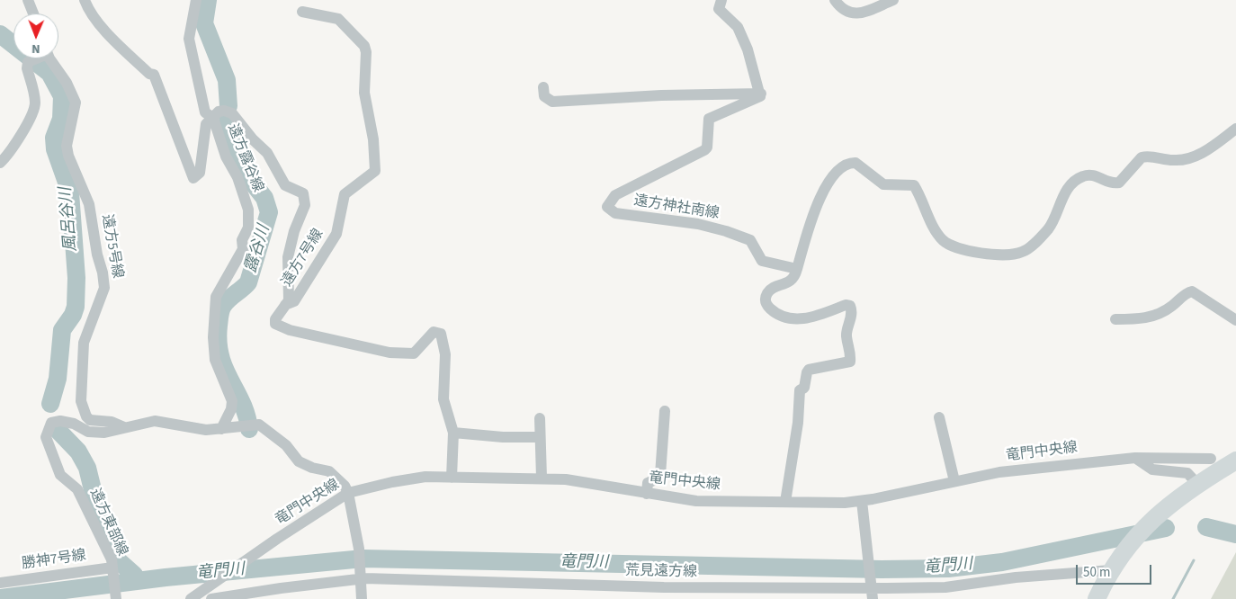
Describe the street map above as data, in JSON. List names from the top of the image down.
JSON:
{
  "streets": {
    "street": [
      "遠方露谷線",
      "遠方神社南線",
      "遠方5号線",
      "遠方7号線",
      "竜門中央線",
      "遠方東部線",
      "勝神7号線",
      "荒見遠方線"
    ]
  },
  "crossings": [
    ["遠方露谷線", "遠方東部線"],
    ["遠方5号線", "遠方東部線"],
    ["遠方7号線", "竜門中央線"],
    ["竜門中央線", "遠方東部線"],
    ["遠方東部線", "勝神7号線"]
  ],
  "water": ["風呂谷川", "露谷川", "竜門川"],
  "scale_bar": "50 m",
  "north": "bottom"
}
